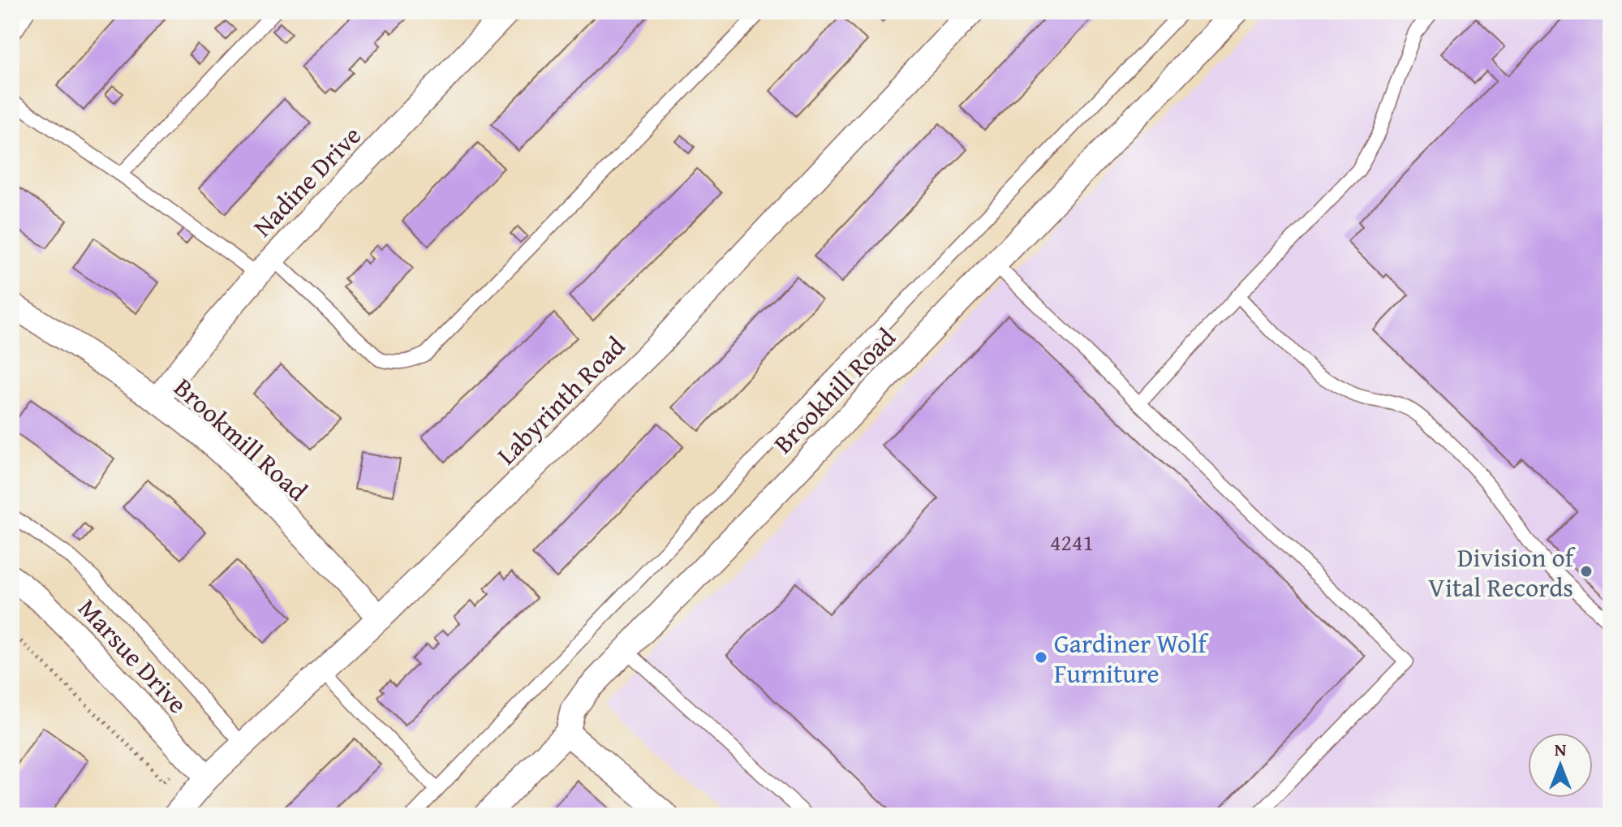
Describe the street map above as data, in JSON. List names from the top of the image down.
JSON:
{
  "streets": {
    "street": [
      "Nadine Drive",
      "Brookhill Road",
      "Labyrinth Road",
      "Brookmill Road",
      "Marsue Drive"
    ]
  },
  "crossings": [
    ["Nadine Drive", "Brookmill Road"],
    ["Labyrinth Road", "Brookmill Road"],
    ["Labyrinth Road", "Marsue Drive"]
  ],
  "places": ["Division of Vital Records", "Gardiner Wolf Furniture"],
  "house_numbers": ["4241"],
  "north": "top"
}
